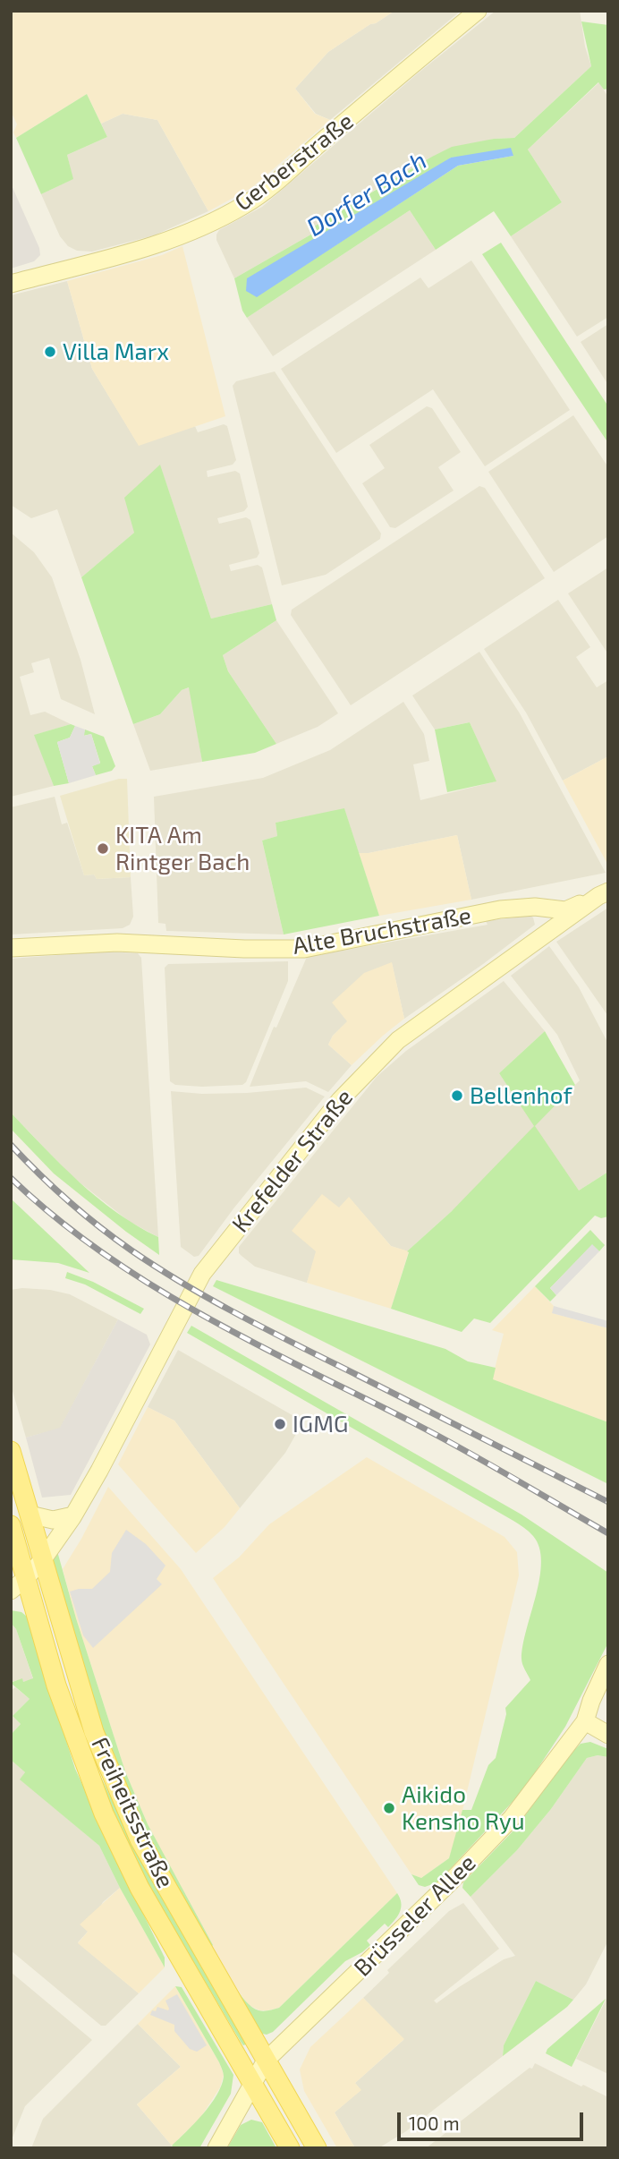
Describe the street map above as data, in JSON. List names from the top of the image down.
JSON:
{
  "streets": {
    "main road": [
      "Gerberstraße",
      "Alte Bruchstraße",
      "Krefelder Straße",
      "Freiheitsstraße",
      "Brüsseler Allee"
    ]
  },
  "crossings": [
    ["Alte Bruchstraße", "Krefelder Straße"],
    ["Krefelder Straße", "Freiheitsstraße"],
    ["Freiheitsstraße", "Brüsseler Allee"]
  ],
  "water": ["Dorfer Bach"],
  "places": [
    "Villa Marx",
    "KITA Am Rintger Bach",
    "Bellenhof",
    "IGMG",
    "Aikido Kensho Ryu"
  ],
  "scale_bar": "100 m"
}
